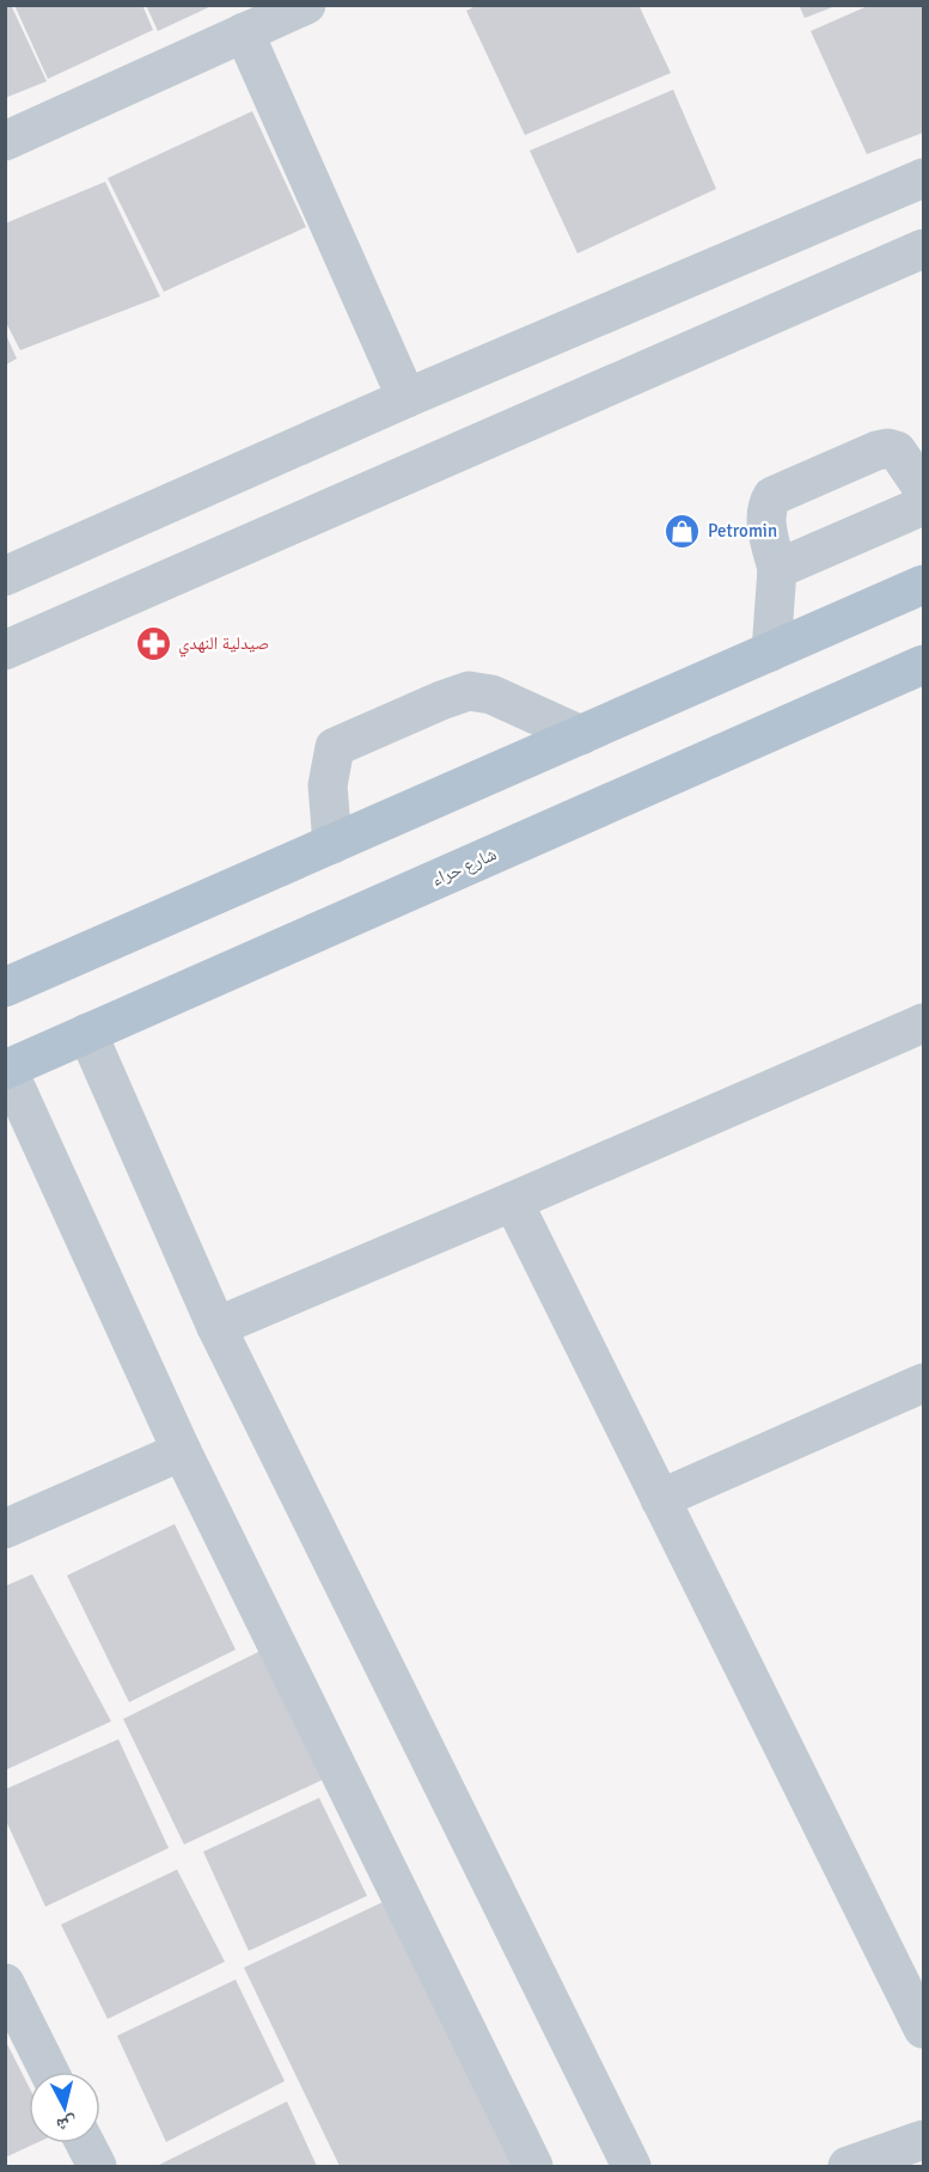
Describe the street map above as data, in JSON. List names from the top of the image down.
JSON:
{
  "streets": {
    "main road": ["شارع حراء"]
  },
  "places": {
    "shop": ["Petromin"],
    "pharmacy": ["صيدلية النهدي"]
  },
  "north": "bottom"
}
